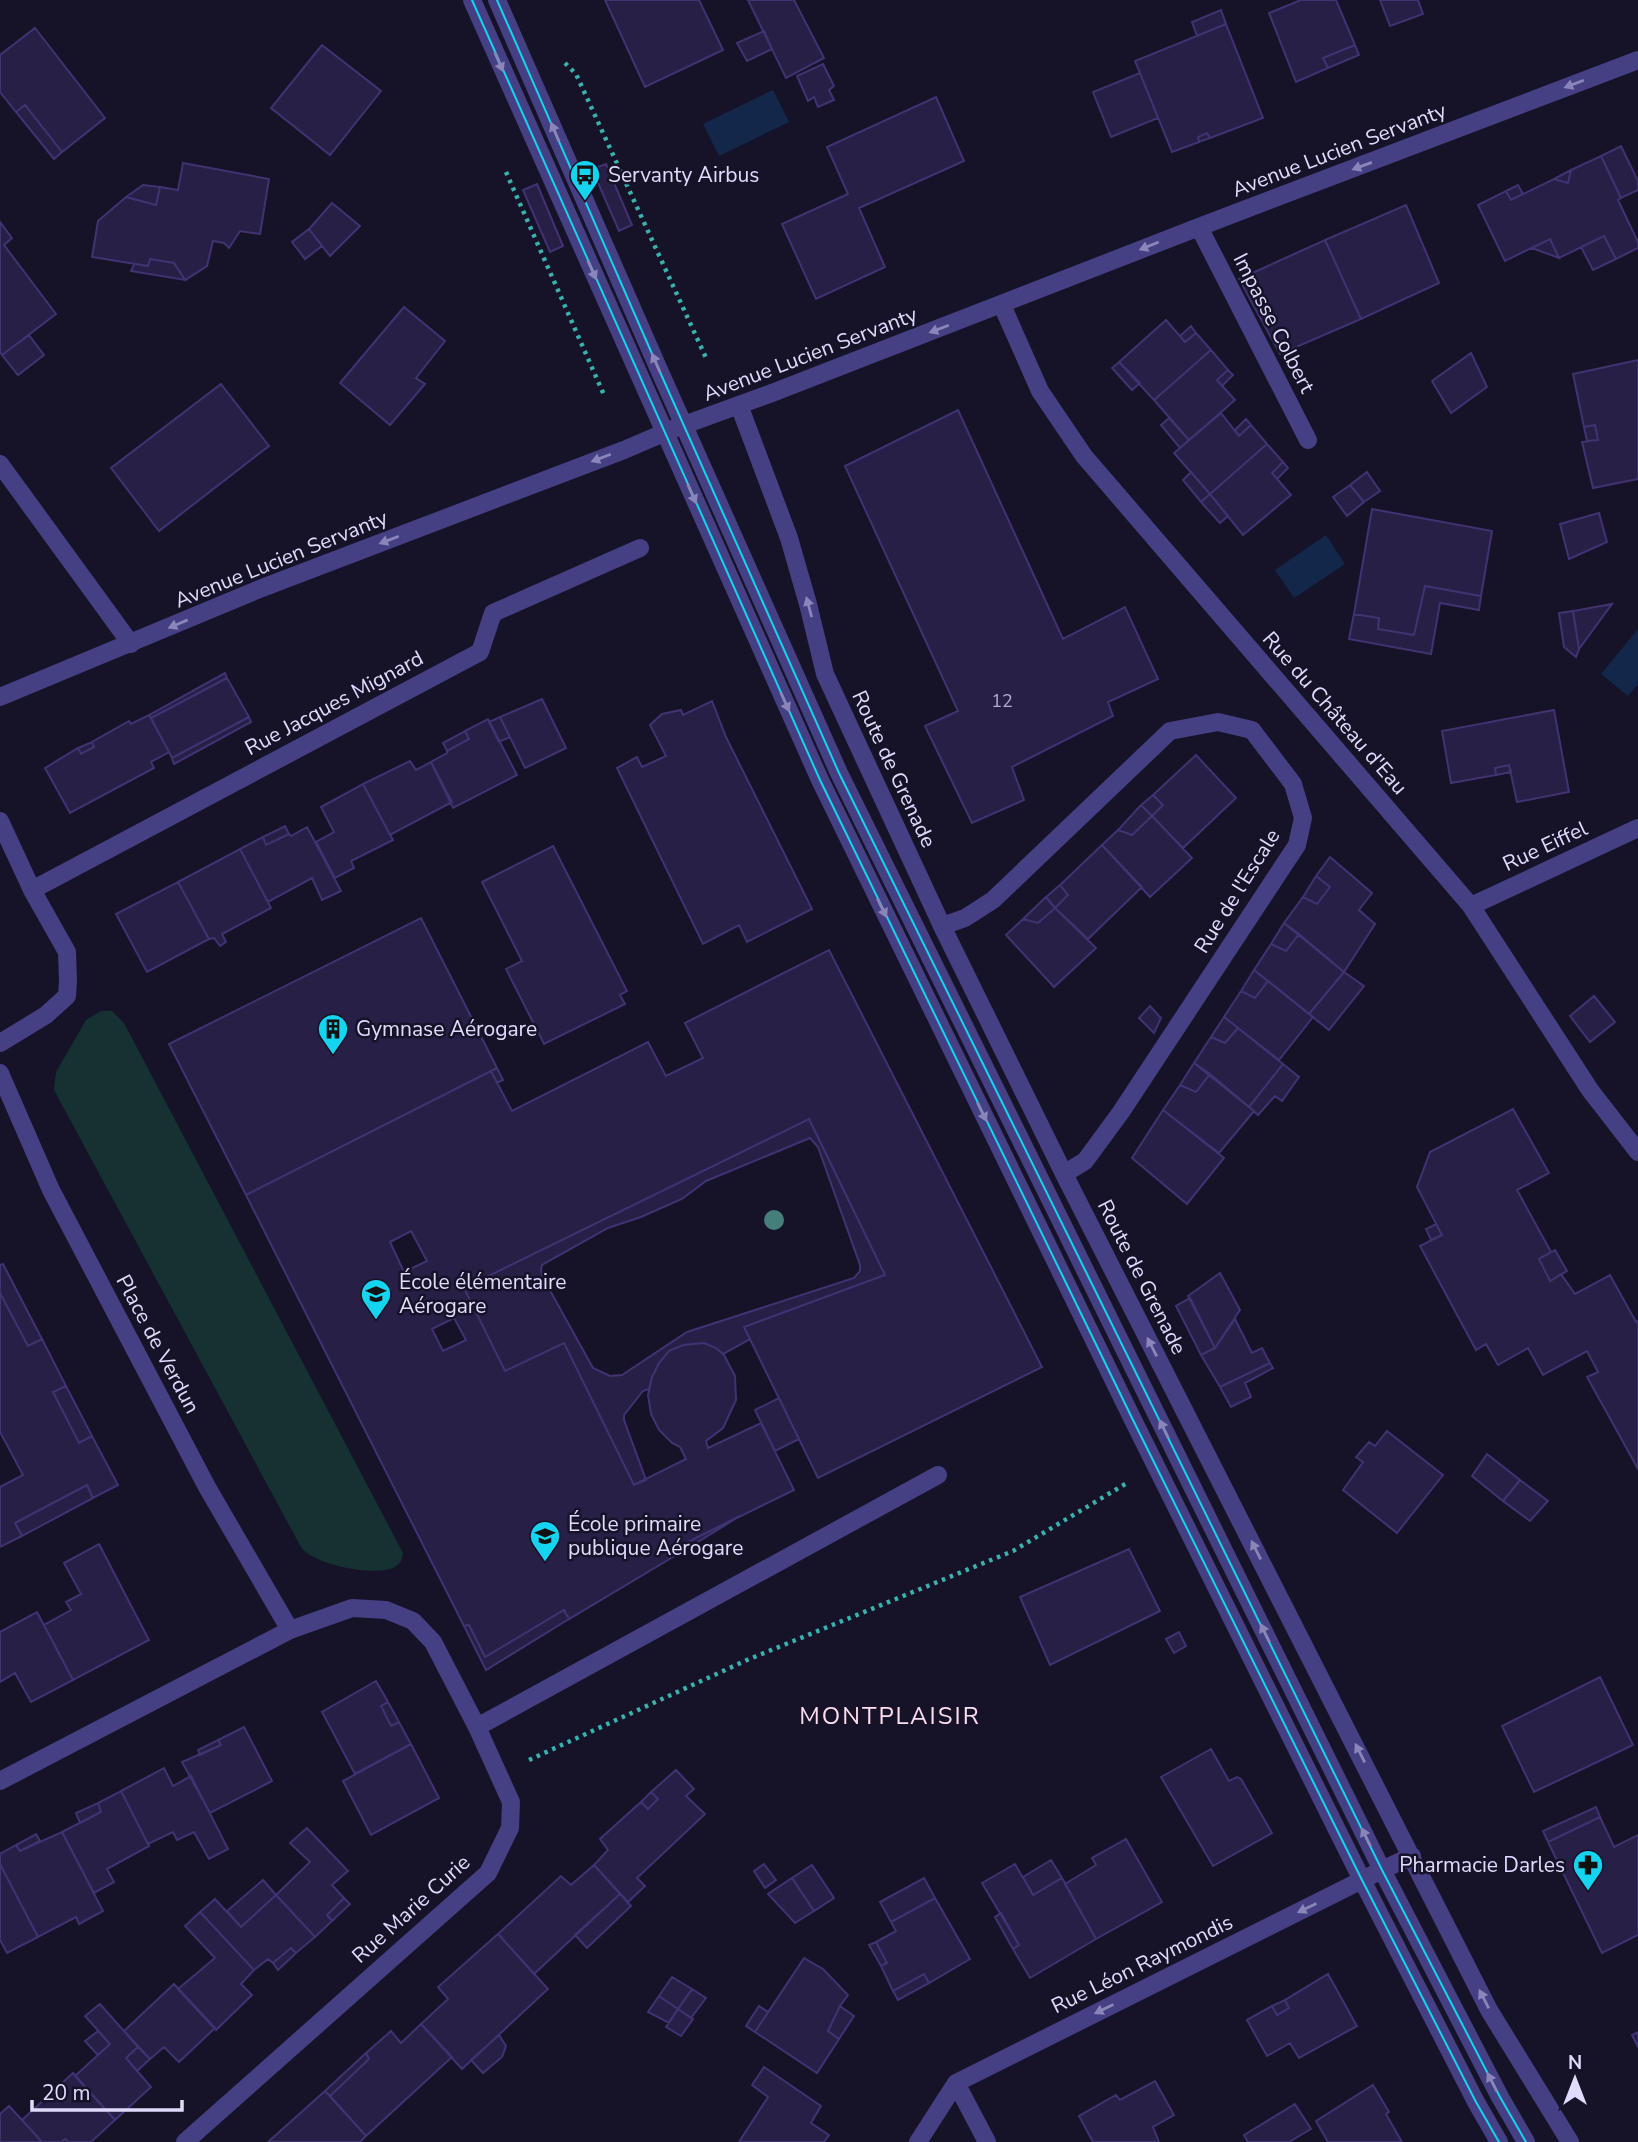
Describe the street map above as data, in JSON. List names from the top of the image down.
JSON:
{
  "streets": {
    "street": [
      "Avenue Lucien Servanty",
      "Impasse Colbert",
      "Rue Jacques Mignard",
      "Rue du Château d'Eau",
      "Route de Grenade",
      "Rue Eiffel",
      "Rue de l'Escale",
      "Place de Verdun",
      "Rue Marie Curie",
      "Rue Léon Raymondis"
    ]
  },
  "crossings": [
    ["Avenue Lucien Servanty", "Impasse Colbert"],
    ["Avenue Lucien Servanty", "Rue du Château d'Eau"],
    ["Avenue Lucien Servanty", "Route de Grenade"],
    ["Rue du Château d'Eau", "Rue Eiffel"],
    ["Route de Grenade", "Rue de l'Escale"],
    ["Route de Grenade", "Rue Léon Raymondis"],
    ["Place de Verdun", "Rue Marie Curie"]
  ],
  "one_way": ["Avenue Lucien Servanty", "Rue Léon Raymondis"],
  "districts": ["MONTPLAISIR"],
  "places": {
    "bus stop": ["Servanty Airbus"],
    "building": ["Gymnase Aérogare"],
    "school or university": ["École élémentaire Aérogare", "École primaire publique Aérogare"],
    "pharmacy": ["Pharmacie Darles"]
  },
  "house_numbers": ["12"],
  "scale_bar": "20 m",
  "north": "top"
}
